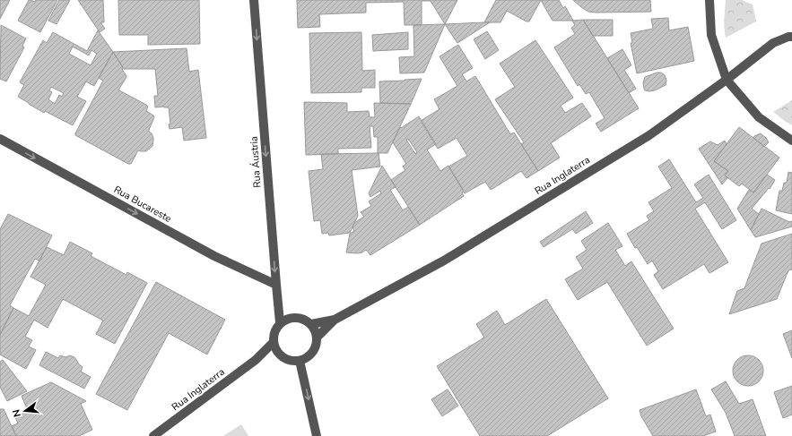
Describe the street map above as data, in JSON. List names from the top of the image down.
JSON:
{
  "streets": {
    "street": ["Rua Áustria", "Rua Inglaterra", "Rua Bucareste"]
  },
  "crossings": [
    ["Rua Áustria", "Rua Inglaterra"],
    ["Rua Áustria", "Rua Bucareste"]
  ],
  "one_way": ["Rua Áustria", "Rua Bucareste"],
  "north": "left"
}
